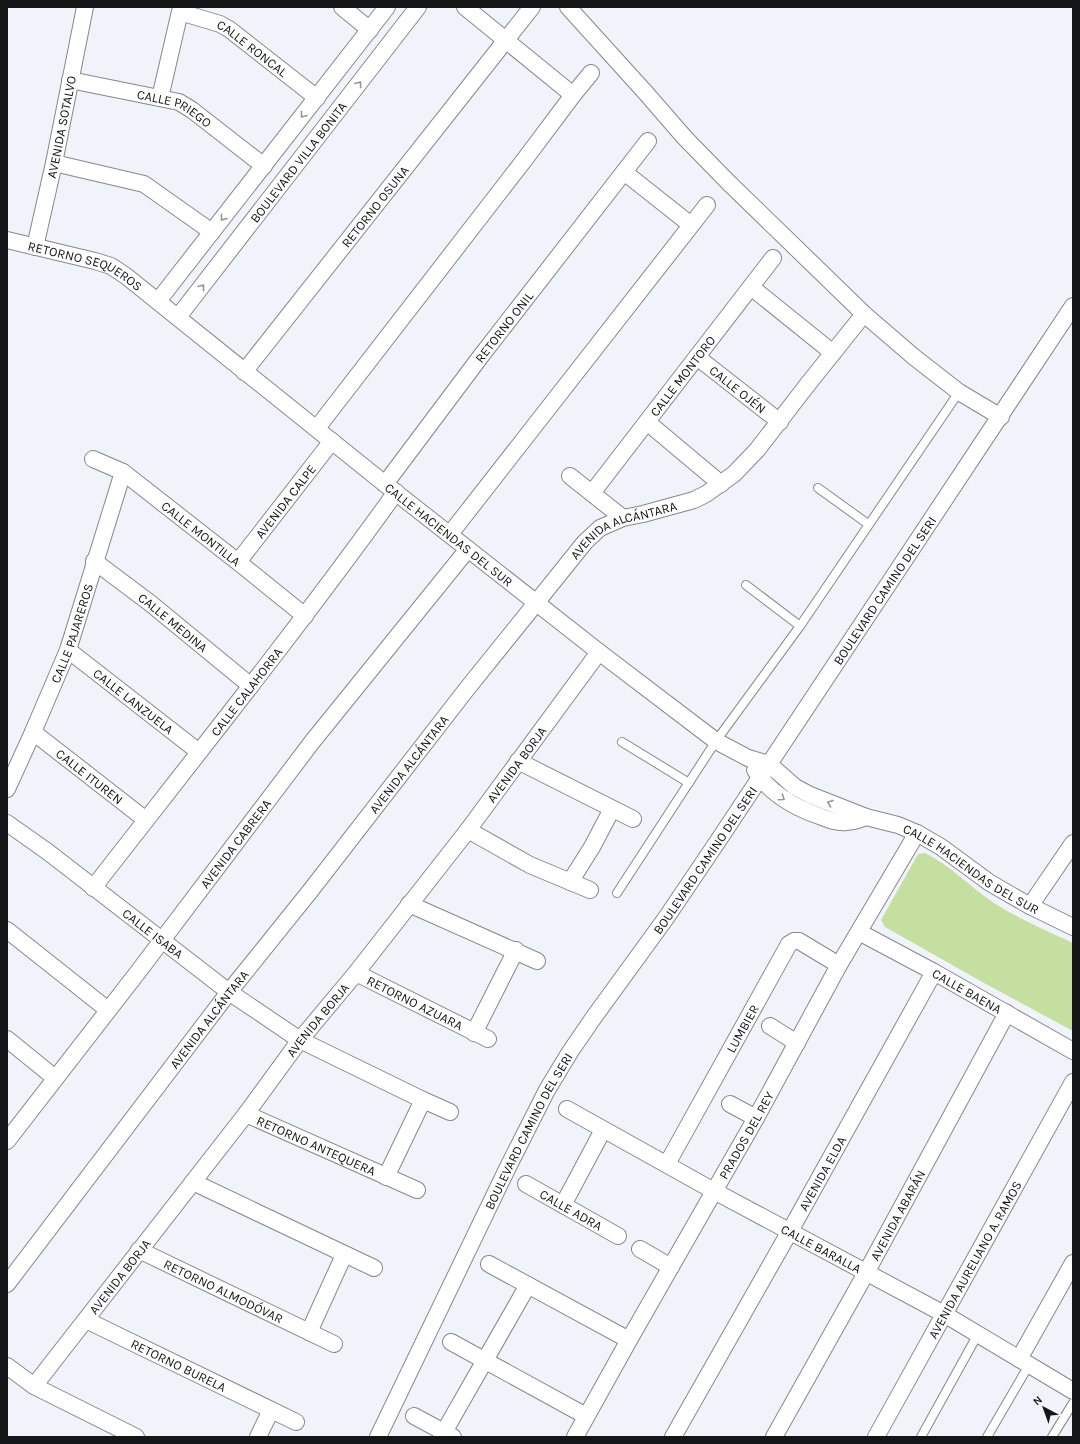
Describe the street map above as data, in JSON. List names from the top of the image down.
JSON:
{
  "streets": {
    "street": [
      "CALLE RONCAL",
      "CALLE PRIEGO",
      "AVENIDA SOTALVO",
      "BOULEVARD VILLA BONITA",
      "RETORNO OSUNA",
      "RETORNO SEQUEROS",
      "RETORNO ONIL",
      "CALLE MONTORO",
      "CALLE OJÉN",
      "AVENIDA CALPE",
      "CALLE MONTILLA",
      "AVENIDA ALCÁNTARA",
      "CALLE HACIENDAS DEL SUR",
      "BOULEVARD CAMINO DEL SERI",
      "CALLE MEDINA",
      "CALLE PAJAREROS",
      "CALLE CALAHORRA",
      "CALLE LANZUELA",
      "AVENIDA BORJA",
      "CALLE ITUREN",
      "AVENIDA CABRERA",
      "CALLE ISABA",
      "CALLE BAENA",
      "RETORNO AZUARA",
      "LUMBIER",
      "PRADOS DEL REY",
      "RETORNO ANTEQUERA",
      "AVENIDA ELDA",
      "CALLE ADRA",
      "AVENIDA ABARÁN",
      "CALLE BARALLA",
      "AVENIDA AURELIANO A. RAMOS",
      "RETORNO ALMODÓVAR",
      "RETORNO BURELA"
    ]
  },
  "crossings": [
    ["CALLE RONCAL", "BOULEVARD VILLA BONITA"],
    ["CALLE PRIEGO", "AVENIDA SOTALVO"],
    ["CALLE PRIEGO", "BOULEVARD VILLA BONITA"],
    ["AVENIDA SOTALVO", "RETORNO SEQUEROS"],
    ["BOULEVARD VILLA BONITA", "RETORNO SEQUEROS"],
    ["BOULEVARD VILLA BONITA", "CALLE HACIENDAS DEL SUR"],
    ["RETORNO OSUNA", "CALLE HACIENDAS DEL SUR"],
    ["RETORNO SEQUEROS", "CALLE HACIENDAS DEL SUR"],
    ["RETORNO ONIL", "CALLE HACIENDAS DEL SUR"],
    ["RETORNO ONIL", "CALLE CALAHORRA"],
    ["CALLE MONTORO", "CALLE OJÉN"],
    ["CALLE OJÉN", "AVENIDA ALCÁNTARA"],
    ["AVENIDA CALPE", "CALLE MONTILLA"],
    ["AVENIDA CALPE", "CALLE HACIENDAS DEL SUR"],
    ["CALLE MONTILLA", "CALLE PAJAREROS"],
    ["CALLE MONTILLA", "CALLE CALAHORRA"],
    ["AVENIDA ALCÁNTARA", "CALLE HACIENDAS DEL SUR"],
    ["AVENIDA ALCÁNTARA", "CALLE ISABA"],
    ["CALLE HACIENDAS DEL SUR", "BOULEVARD CAMINO DEL SERI"],
    ["CALLE HACIENDAS DEL SUR", "CALLE CALAHORRA"],
    ["CALLE HACIENDAS DEL SUR", "AVENIDA BORJA"],
    ["CALLE HACIENDAS DEL SUR", "AVENIDA CABRERA"],
    ["CALLE HACIENDAS DEL SUR", "PRADOS DEL REY"],
    ["CALLE MEDINA", "CALLE PAJAREROS"],
    ["CALLE MEDINA", "CALLE CALAHORRA"],
    ["CALLE PAJAREROS", "CALLE LANZUELA"],
    ["CALLE PAJAREROS", "CALLE ITUREN"],
    ["CALLE CALAHORRA", "CALLE LANZUELA"],
    ["CALLE CALAHORRA", "CALLE ITUREN"],
    ["CALLE CALAHORRA", "CALLE ISABA"],
    ["AVENIDA BORJA", "CALLE ISABA"],
    ["AVENIDA BORJA", "RETORNO AZUARA"],
    ["AVENIDA BORJA", "RETORNO ANTEQUERA"],
    ["AVENIDA BORJA", "RETORNO ALMODÓVAR"],
    ["AVENIDA BORJA", "RETORNO BURELA"],
    ["AVENIDA CABRERA", "CALLE ISABA"],
    ["CALLE BAENA", "PRADOS DEL REY"],
    ["CALLE BAENA", "AVENIDA ELDA"],
    ["CALLE BAENA", "AVENIDA ABARÁN"],
    ["LUMBIER", "PRADOS DEL REY"],
    ["LUMBIER", "CALLE BARALLA"],
    ["PRADOS DEL REY", "CALLE BARALLA"],
    ["AVENIDA ELDA", "CALLE BARALLA"],
    ["AVENIDA ABARÁN", "CALLE BARALLA"],
    ["CALLE BARALLA", "AVENIDA AURELIANO A. RAMOS"]
  ],
  "north": "top left"
}
